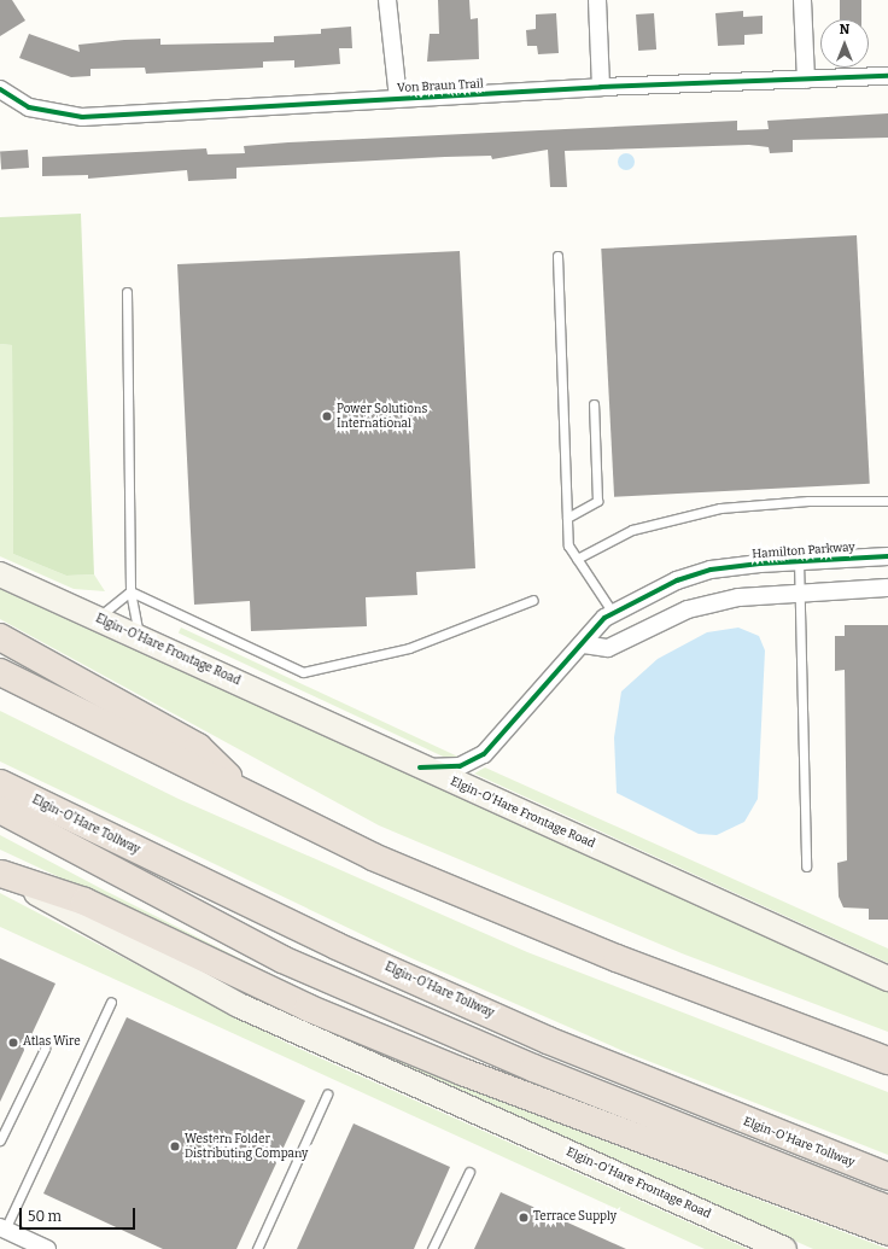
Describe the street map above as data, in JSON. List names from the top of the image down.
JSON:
{
  "streets": {
    "highway": ["Elgin-O'Hare Tollway"],
    "main road": ["Elgin-O'Hare Frontage Road"],
    "street": ["Von Braun Trail", "Hamilton Parkway"]
  },
  "crossings": [
    ["Hamilton Parkway", "Elgin-O'Hare Frontage Road"]
  ],
  "places": [
    "Power Solutions International",
    "Atlas Wire",
    "Western Folder Distributing Company",
    "Terrace Supply"
  ],
  "scale_bar": "50 m",
  "north": "top"
}
